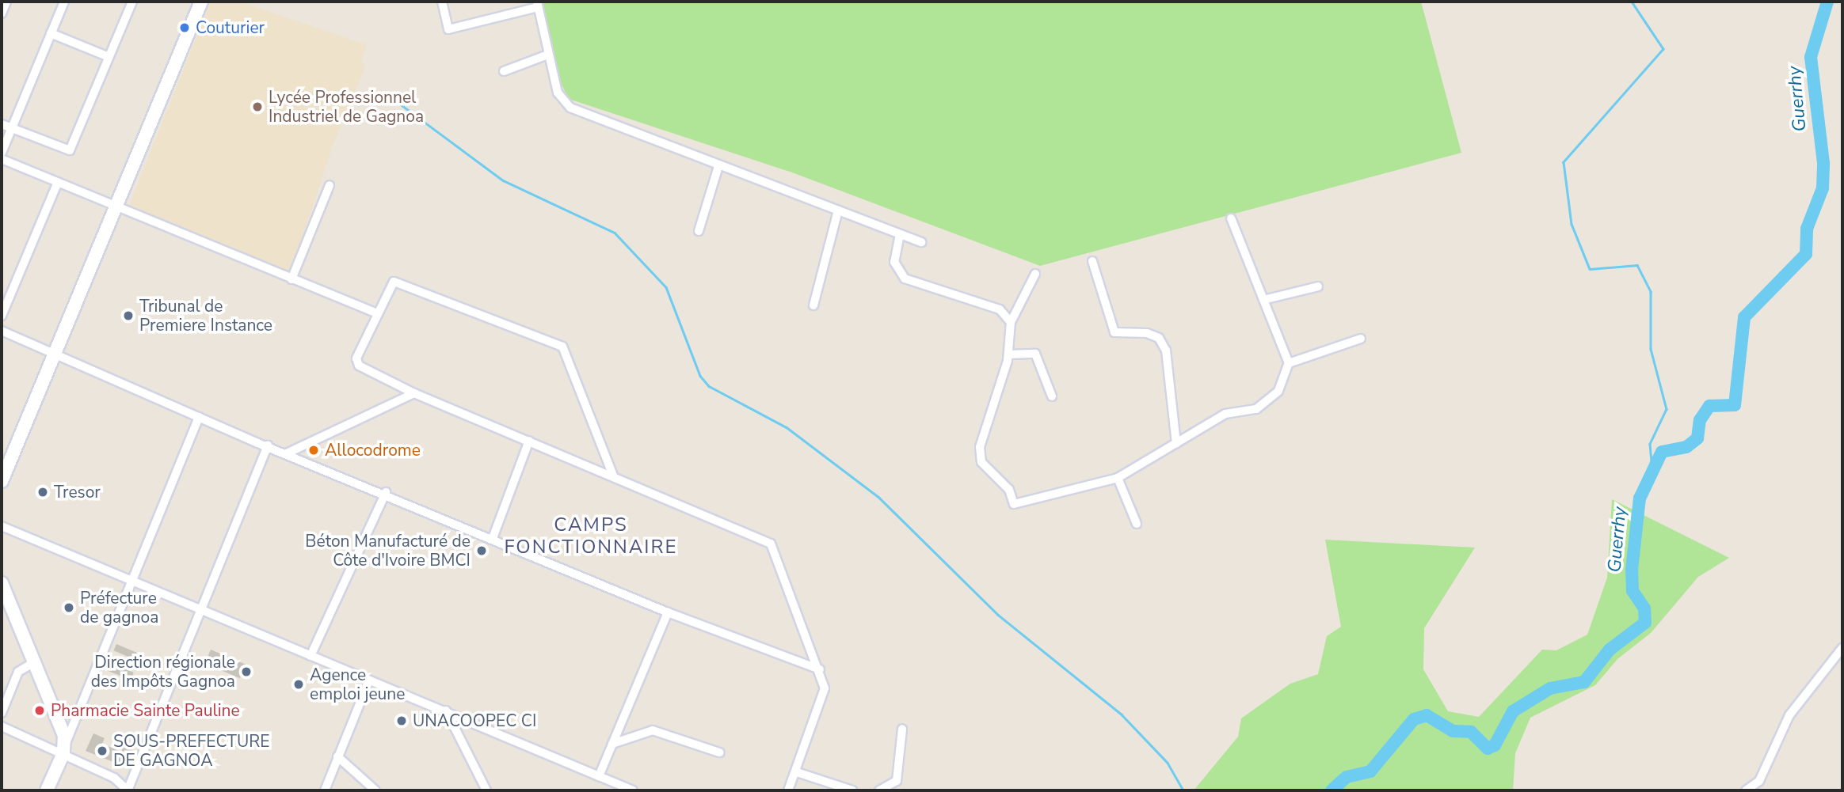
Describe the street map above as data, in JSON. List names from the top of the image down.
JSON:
{
  "districts": ["CAMPS FONCTIONNAIRE"],
  "water": ["Guerrhy"],
  "places": [
    "Couturier",
    "Lycée Professionnel Industriel de Gagnoa",
    "Tribunal de Premiere Instance",
    "Allocodrome",
    "Tresor",
    "Béton Manufacturé de Côte d'Ivoire BMCI",
    "Préfecture de gagnoa",
    "Direction régionale des Impôts Gagnoa",
    "Agence emploi jeune",
    "Pharmacie Sainte Pauline",
    "UNACOOPEC CI",
    "SOUS-PREFECTURE DE GAGNOA"
  ]
}
